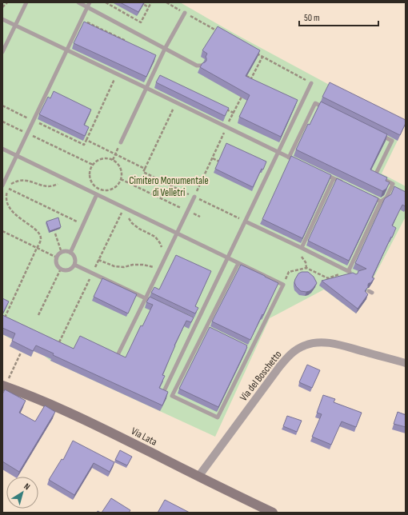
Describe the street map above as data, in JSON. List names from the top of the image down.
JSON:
{
  "streets": {
    "main road": ["Via Lata"],
    "street": ["Via del Boschetto"]
  },
  "crossings": [
    ["Via del Boschetto", "Via Lata"]
  ],
  "parks": ["Cimitero Monumentale di Velletri"],
  "scale_bar": "50 m",
  "north": "top right"
}
